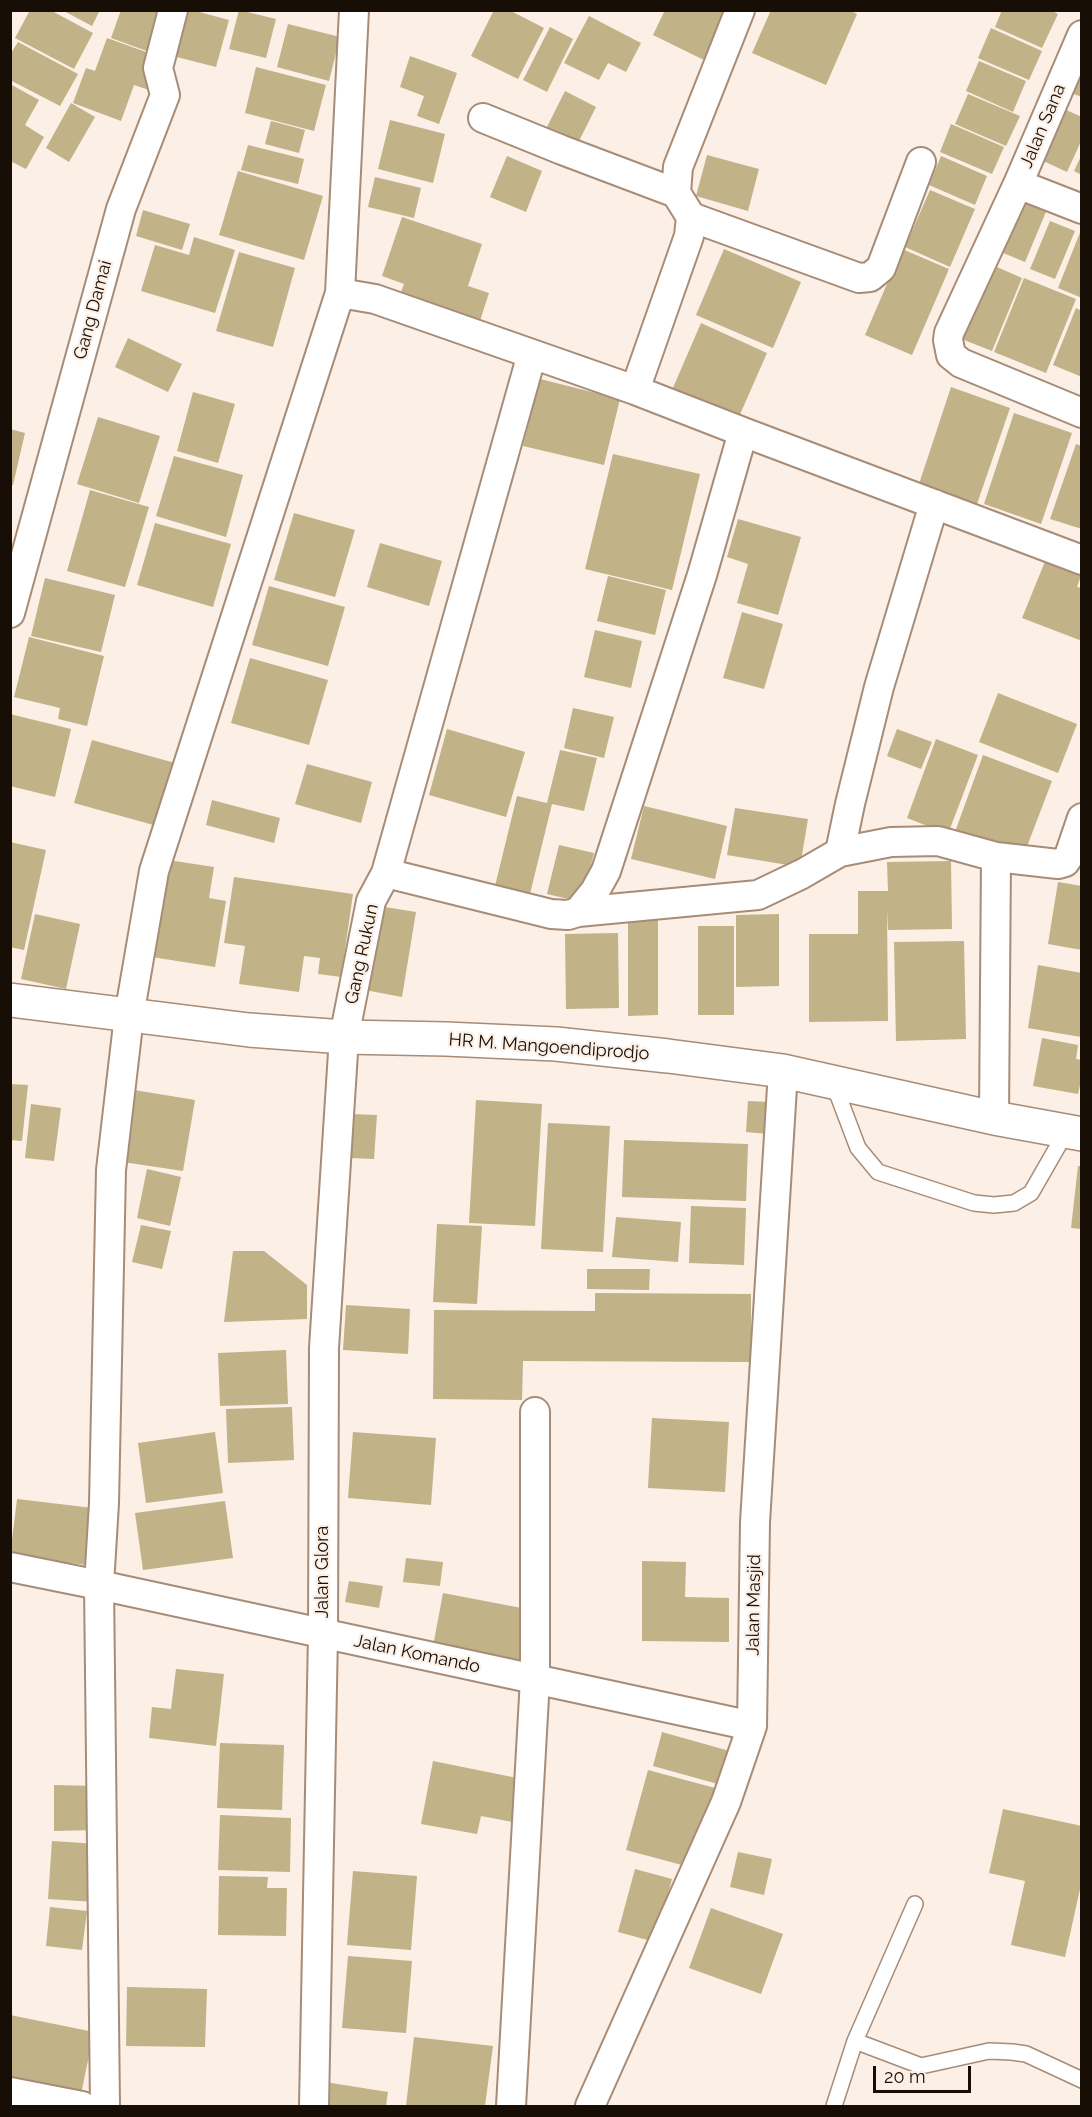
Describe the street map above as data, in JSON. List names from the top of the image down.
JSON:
{
  "streets": {
    "main road": ["HR M. Mangoendiprodjo"],
    "street": [
      "Jalan Sana",
      "Gang Damai",
      "Gang Rukun",
      "Jalan Glora",
      "Jalan Masjid",
      "Jalan Komando"
    ]
  },
  "crossings": [
    ["Gang Rukun", "HR M. Mangoendiprodjo"],
    ["Gang Rukun", "Jalan Glora"],
    ["HR M. Mangoendiprodjo", "Jalan Glora"],
    ["HR M. Mangoendiprodjo", "Jalan Masjid"],
    ["Jalan Glora", "Jalan Komando"],
    ["Jalan Masjid", "Jalan Komando"]
  ],
  "scale_bar": "20 m"
}
